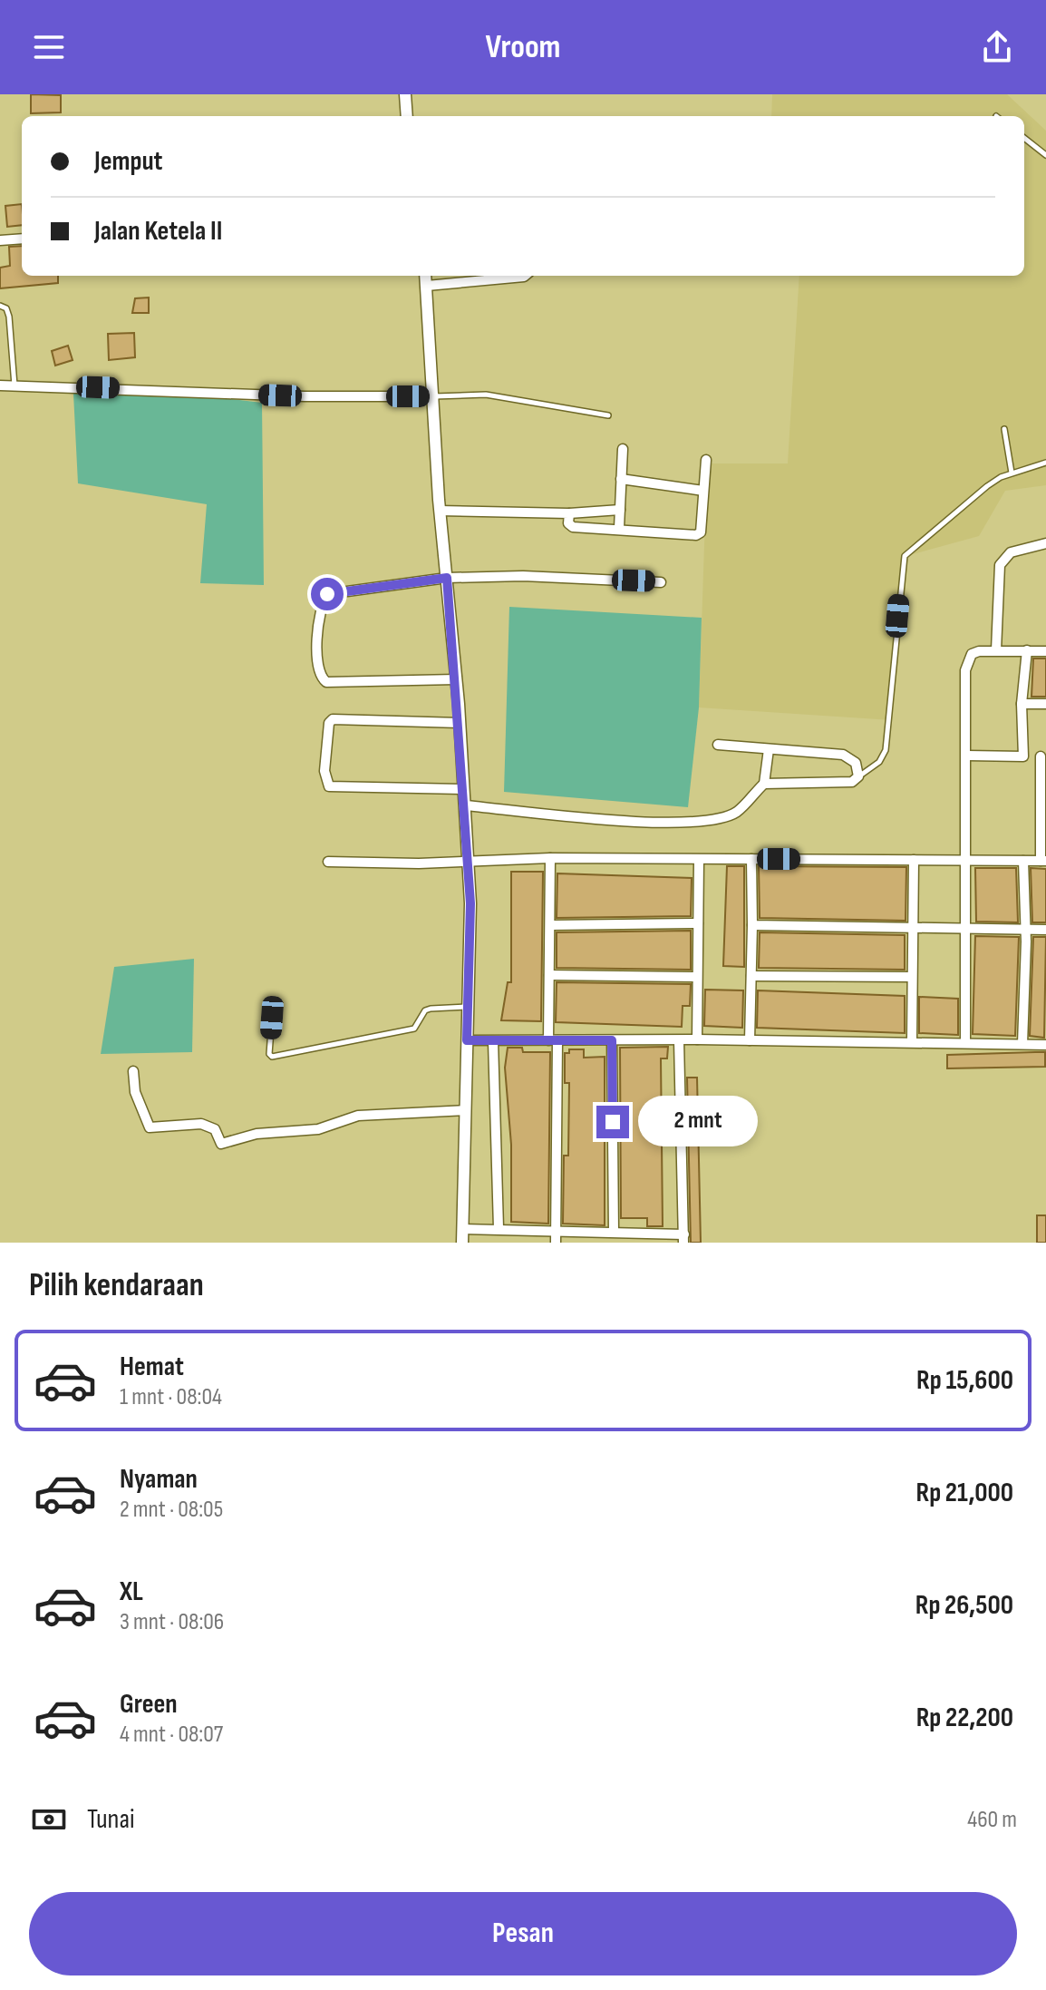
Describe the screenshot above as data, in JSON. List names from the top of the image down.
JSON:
{
  "page": {
    "header": "Vroom",
    "banner": ["Jemput", "Jalan Ketela II"],
    "bubble": "2 mnt",
    "heading": "Pilih kendaraan",
    "list": [
      {
        "name": "Hemat",
        "note": "1 mnt · 08:04",
        "value": "Rp 15,600"
      },
      {
        "name": "Nyaman",
        "note": "2 mnt · 08:05",
        "value": "Rp 21,000"
      },
      {
        "name": "XL",
        "note": "3 mnt · 08:06",
        "value": "Rp 26,500"
      },
      {
        "name": "Green",
        "note": "4 mnt · 08:07",
        "value": "Rp 22,200"
      }
    ],
    "pay": ["Tunai", "460 m"],
    "buttons": "Pesan"
  }
}
